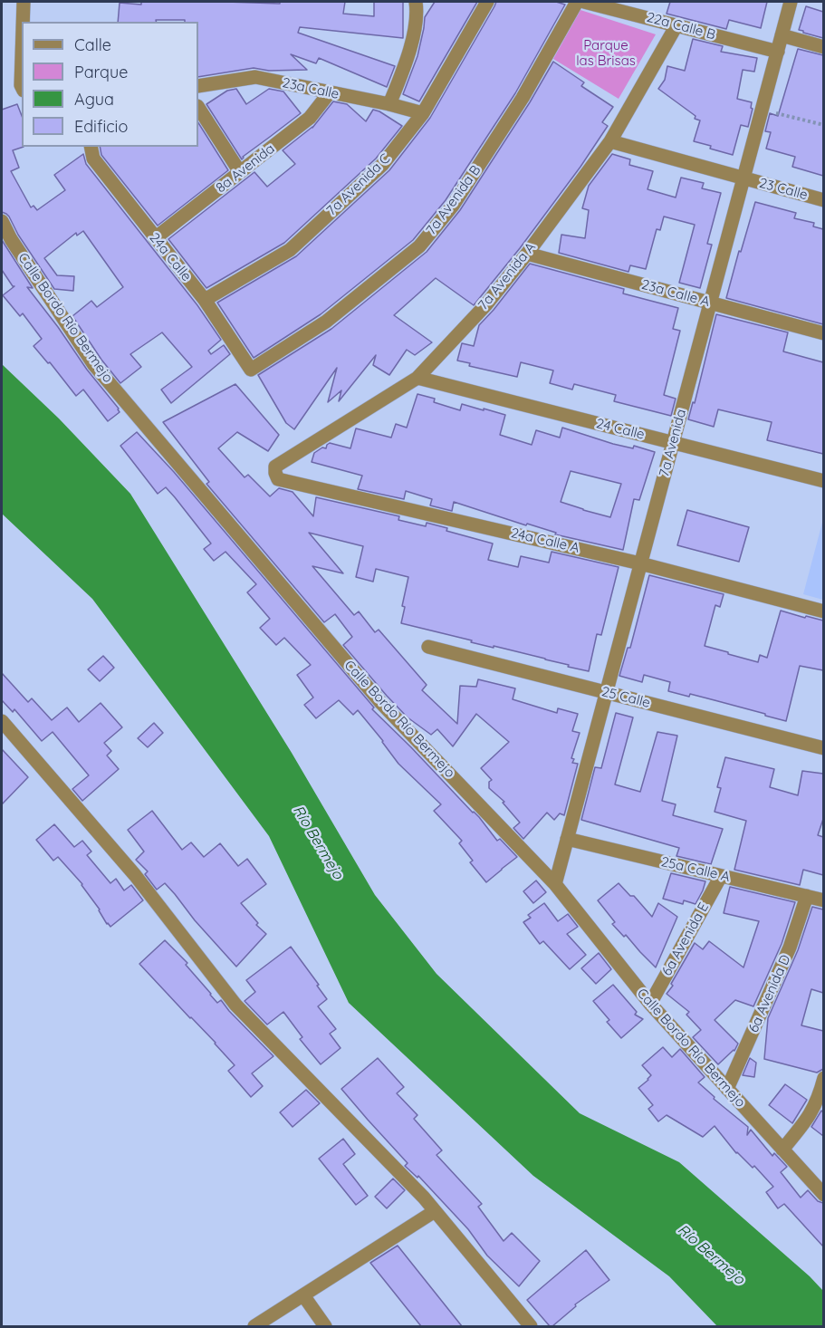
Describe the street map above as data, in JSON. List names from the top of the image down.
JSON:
{
  "streets": {
    "street": [
      "22a Calle B",
      "23a Calle",
      "8a Avenida",
      "7a Avenida C",
      "23 Calle",
      "7a Avenida B",
      "24a Calle",
      "7a Avenida A",
      "23a Calle A",
      "Calle Bordo Río Bermejo",
      "24 Calle",
      "7a Avenida",
      "24a Calle A",
      "25 Calle",
      "25a Calle A",
      "6a Avenida E",
      "6a Avenida D"
    ]
  },
  "crossings": [
    ["22a Calle B", "7a Avenida A"],
    ["22a Calle B", "7a Avenida"],
    ["23a Calle", "8a Avenida"],
    ["23a Calle", "7a Avenida C"],
    ["8a Avenida", "24a Calle"],
    ["7a Avenida C", "24a Calle"],
    ["23 Calle", "7a Avenida A"],
    ["23 Calle", "7a Avenida"],
    ["7a Avenida B", "24a Calle"],
    ["7a Avenida A", "23a Calle A"],
    ["7a Avenida A", "24 Calle"],
    ["7a Avenida A", "24a Calle A"],
    ["23a Calle A", "7a Avenida"],
    ["Calle Bordo Río Bermejo", "7a Avenida"],
    ["Calle Bordo Río Bermejo", "6a Avenida E"],
    ["Calle Bordo Río Bermejo", "6a Avenida D"],
    ["24 Calle", "7a Avenida"],
    ["7a Avenida", "24a Calle A"],
    ["7a Avenida", "25 Calle"],
    ["7a Avenida", "25a Calle A"],
    ["25a Calle A", "6a Avenida E"],
    ["25a Calle A", "6a Avenida D"]
  ],
  "water": ["Río Bermejo"],
  "parks": ["Parque las Brisas"],
  "legend": [
    "Calle",
    "Parque",
    "Agua",
    "Edificio"
  ]
}
